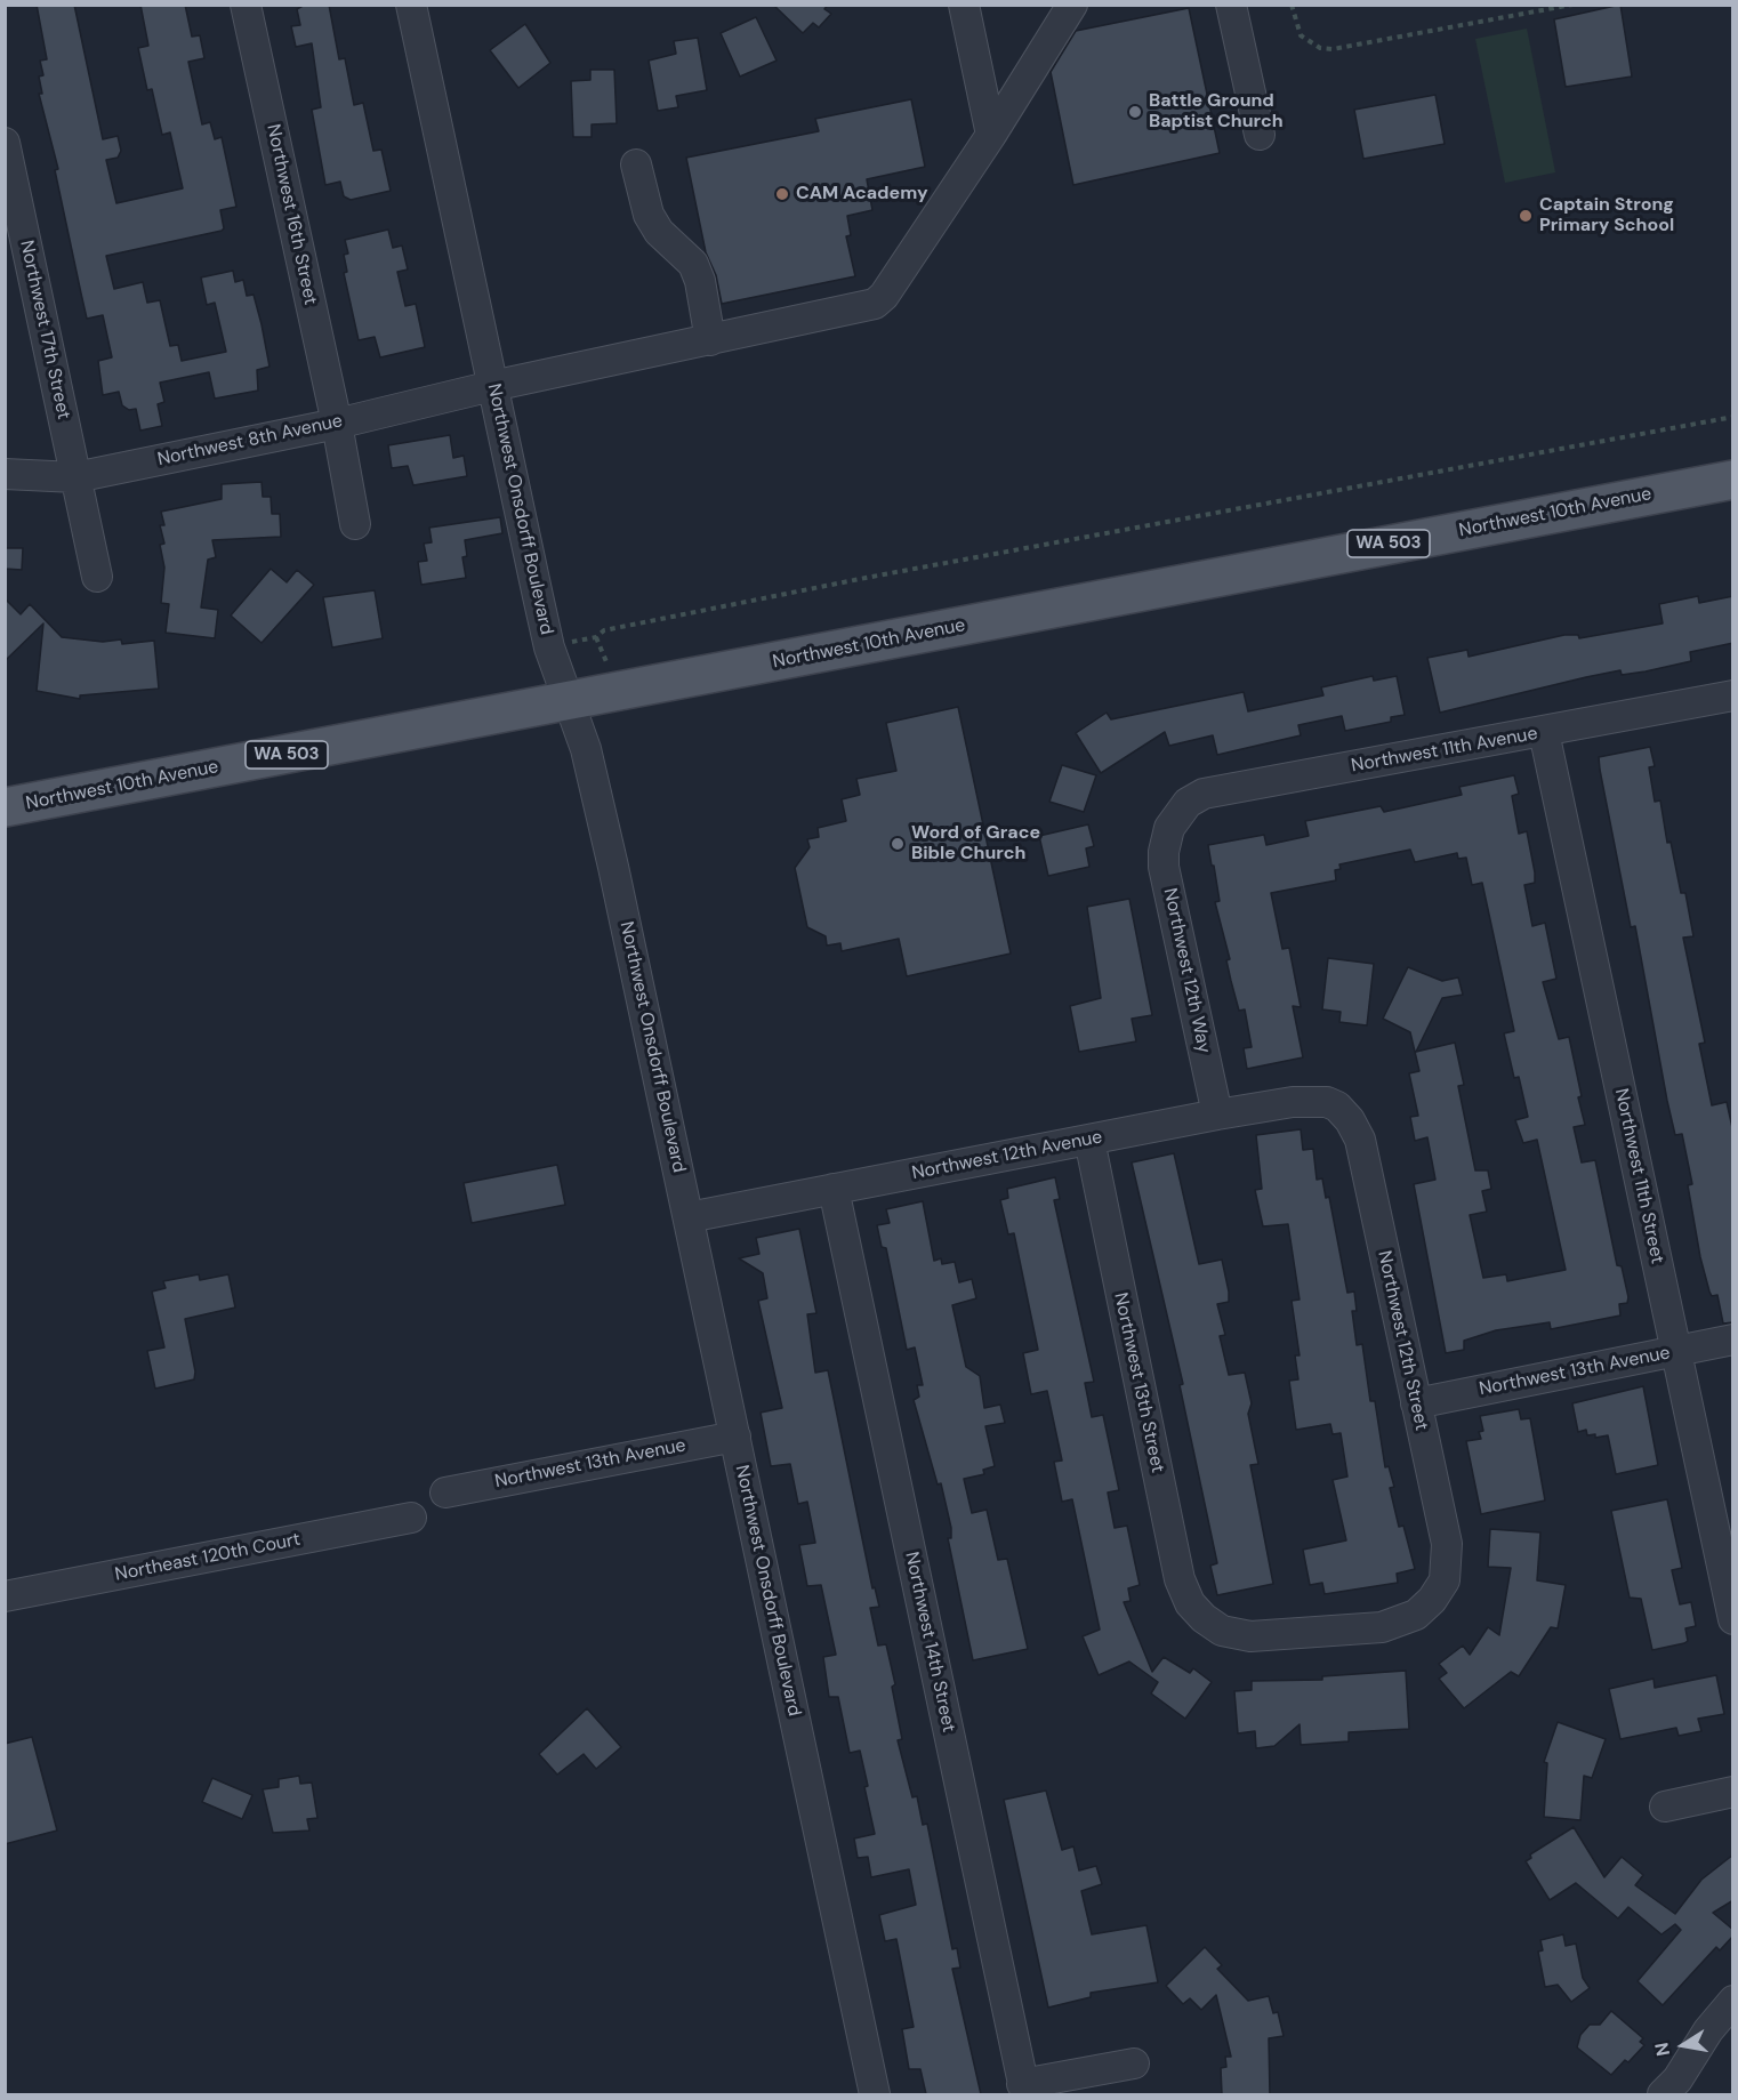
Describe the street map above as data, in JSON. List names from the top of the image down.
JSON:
{
  "streets": {
    "main road": ["Northwest 10th Avenue", "WA 503"],
    "street": [
      "Northwest 16th Street",
      "Northwest 17th Street",
      "Northwest 8th Avenue",
      "Northwest Onsdorff Boulevard",
      "Northwest 11th Avenue",
      "Northwest 12th Way",
      "Northwest 12th Avenue",
      "Northwest 11th Street",
      "Northwest 12th Street",
      "Northwest 13th Avenue",
      "Northwest 13th Street",
      "Northeast 120th Court",
      "Northwest 14th Street"
    ]
  },
  "crossings": [
    ["Northwest 16th Street", "Northwest 8th Avenue"],
    ["Northwest 17th Street", "Northwest 8th Avenue"],
    ["Northwest 8th Avenue", "Northwest Onsdorff Boulevard"],
    ["Northwest Onsdorff Boulevard", "Northwest 10th Avenue"],
    ["Northwest Onsdorff Boulevard", "Northwest 12th Avenue"],
    ["Northwest Onsdorff Boulevard", "Northwest 13th Avenue"],
    ["Northwest 11th Avenue", "Northwest 12th Way"],
    ["Northwest 11th Avenue", "Northwest 11th Street"],
    ["Northwest 12th Way", "Northwest 12th Avenue"],
    ["Northwest 12th Avenue", "Northwest 12th Street"],
    ["Northwest 12th Avenue", "Northwest 13th Street"],
    ["Northwest 12th Avenue", "Northwest 14th Street"],
    ["Northwest 11th Street", "Northwest 13th Avenue"],
    ["Northwest 12th Street", "Northwest 13th Avenue"],
    ["Northwest 12th Street", "Northwest 13th Street"]
  ],
  "places": [
    "Battle Ground Baptist Church",
    "CAM Academy",
    "Captain Strong Primary School",
    "Word of Grace Bible Church"
  ],
  "north": "left"
}
